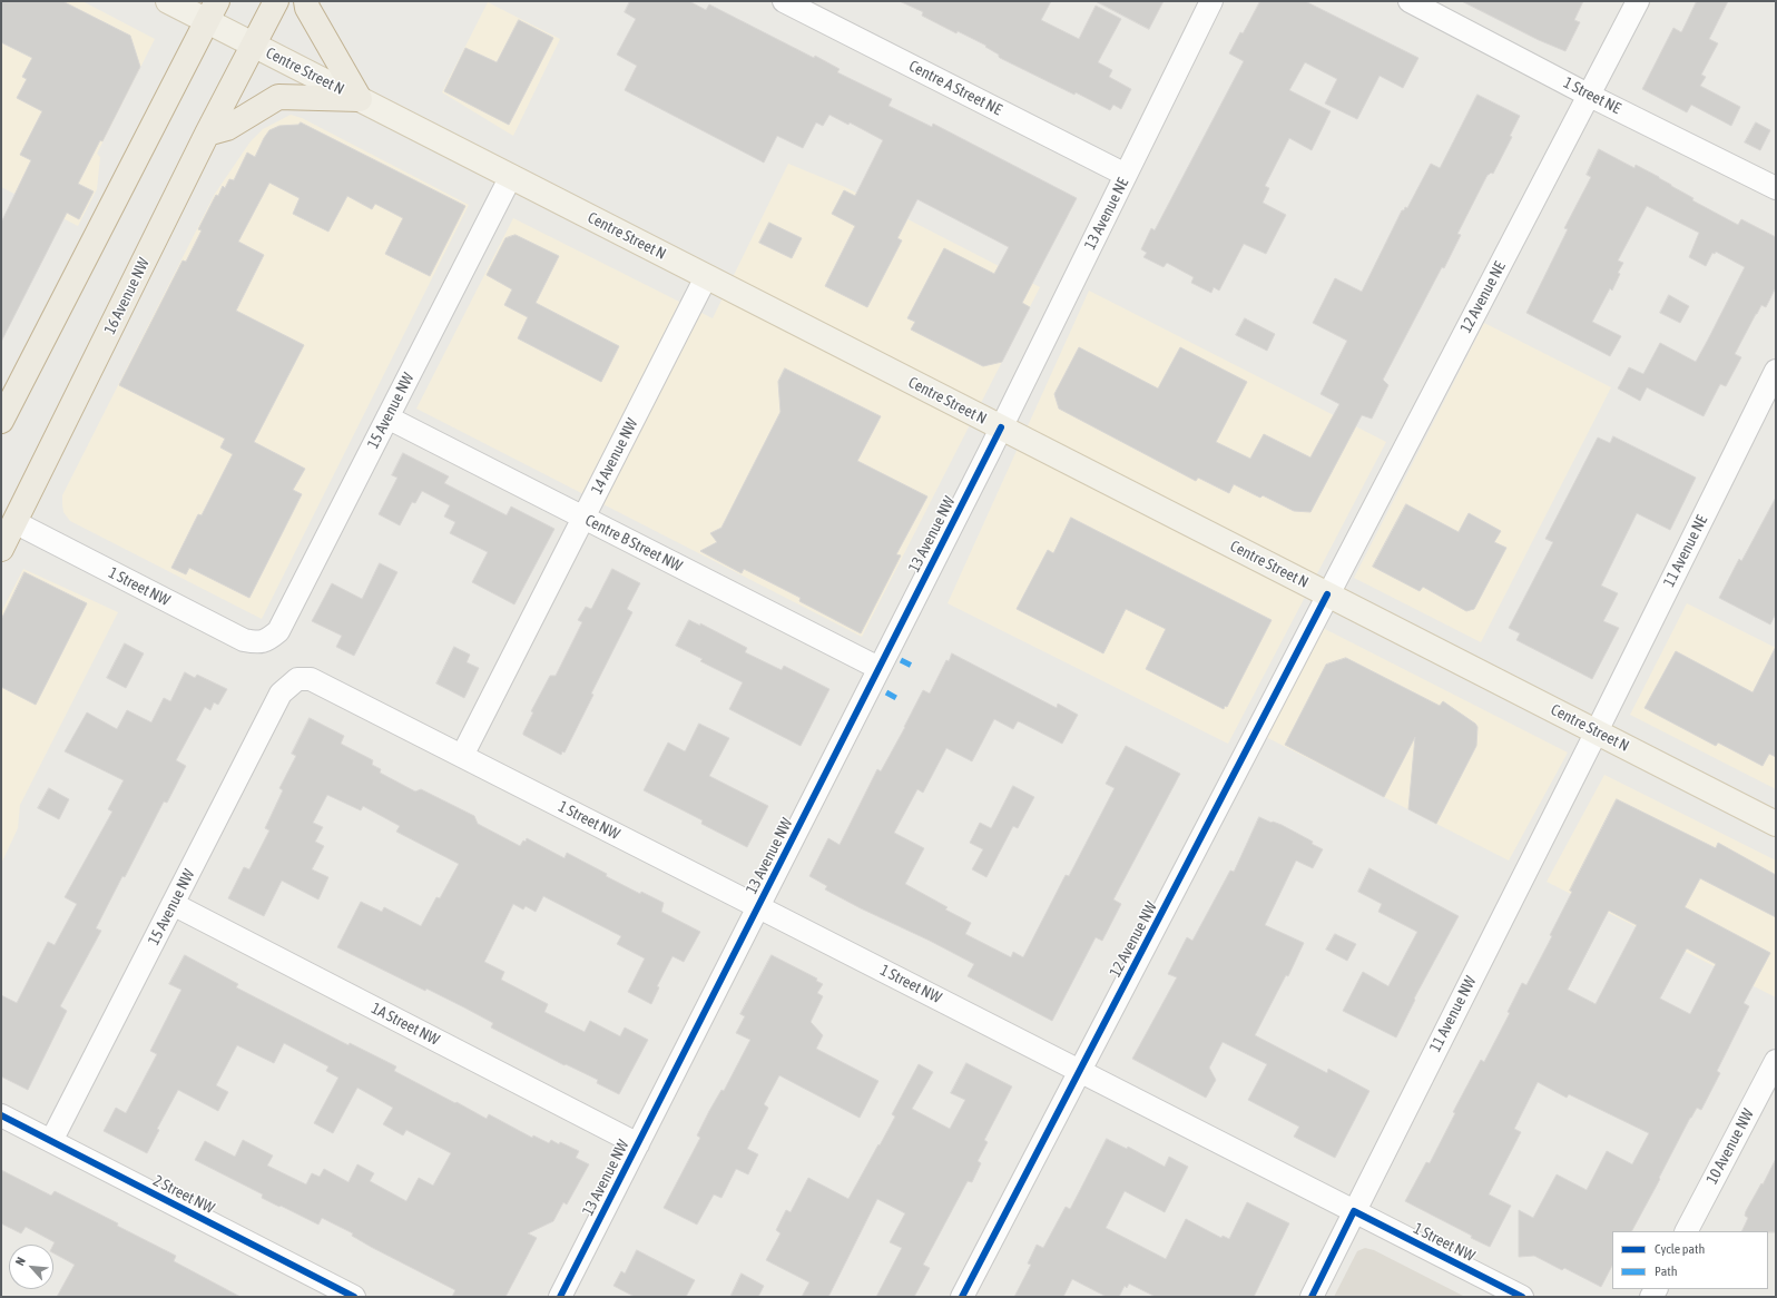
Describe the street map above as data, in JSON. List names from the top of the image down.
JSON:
{
  "streets": {
    "highway": ["16 Avenue NW"],
    "main road": ["Centre Street N"],
    "street": [
      "Centre A Street NE",
      "1 Street NE",
      "13 Avenue NE",
      "12 Avenue NE",
      "15 Avenue NW",
      "14 Avenue NW",
      "13 Avenue NW",
      "Centre B Street NW",
      "11 Avenue NE",
      "1 Street NW",
      "12 Avenue NW",
      "11 Avenue NW",
      "1A Street NW",
      "10 Avenue NW",
      "2 Street NW"
    ]
  },
  "crossings": [
    ["Centre Street N", "13 Avenue NE"],
    ["Centre Street N", "16 Avenue NW"],
    ["Centre Street N", "12 Avenue NE"],
    ["Centre Street N", "15 Avenue NW"],
    ["Centre Street N", "14 Avenue NW"],
    ["Centre Street N", "13 Avenue NW"],
    ["Centre Street N", "11 Avenue NE"],
    ["Centre Street N", "12 Avenue NW"],
    ["Centre Street N", "11 Avenue NW"],
    ["Centre A Street NE", "13 Avenue NE"],
    ["1 Street NE", "12 Avenue NE"],
    ["13 Avenue NE", "13 Avenue NW"],
    ["16 Avenue NW", "1 Street NW"],
    ["12 Avenue NE", "12 Avenue NW"],
    ["15 Avenue NW", "Centre B Street NW"],
    ["15 Avenue NW", "1 Street NW"],
    ["15 Avenue NW", "1A Street NW"],
    ["15 Avenue NW", "2 Street NW"],
    ["14 Avenue NW", "Centre B Street NW"],
    ["14 Avenue NW", "1 Street NW"],
    ["13 Avenue NW", "Centre B Street NW"],
    ["13 Avenue NW", "1 Street NW"],
    ["13 Avenue NW", "1A Street NW"],
    ["11 Avenue NE", "11 Avenue NW"],
    ["1 Street NW", "12 Avenue NW"],
    ["1 Street NW", "11 Avenue NW"]
  ],
  "legend": ["Cycle path", "Path"],
  "north": "top left"
}
